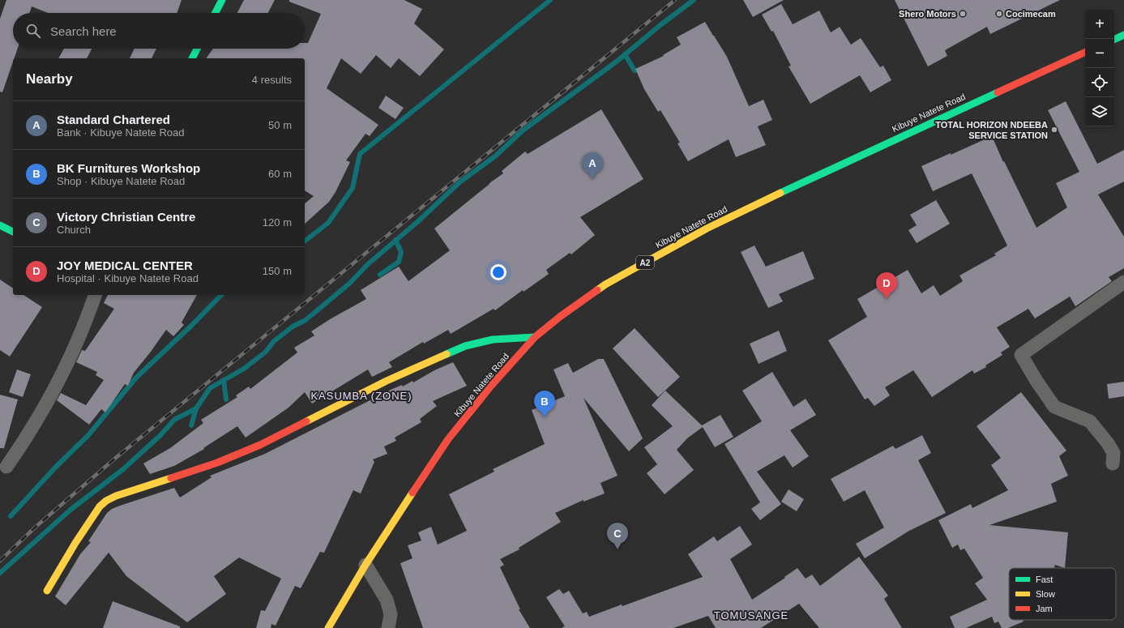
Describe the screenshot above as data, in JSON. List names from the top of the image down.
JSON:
{
  "streets": {
    "main road": ["Kibuye Natete Road", "A2"]
  },
  "districts": ["KASUMBA (ZONE)", "TOMUSANGE"],
  "places": ["Shero Motors", "Cocimecam", "TOTAL HORIZON NDEEBA SERVICE STATION"],
  "legend": ["Fast", "Slow", "Jam"],
  "page": {
    "map_buttons": ["+", "−"],
    "search": "Search here",
    "heading": ["Nearby", "4 results"],
    "list": [
      {
        "mark": "A",
        "name": "Standard Chartered",
        "note": "Bank · Kibuye Natete Road",
        "value": "50 m"
      },
      {
        "mark": "B",
        "name": "BK Furnitures Workshop",
        "note": "Shop · Kibuye Natete Road",
        "value": "60 m"
      },
      {
        "mark": "C",
        "name": "Victory Christian Centre",
        "note": "Church",
        "value": "120 m"
      },
      {
        "mark": "D",
        "name": "JOY MEDICAL CENTER",
        "note": "Hospital · Kibuye Natete Road",
        "value": "150 m"
      }
    ],
    "pins": [
      "A",
      "D",
      "B",
      "C"
    ]
  }
}
